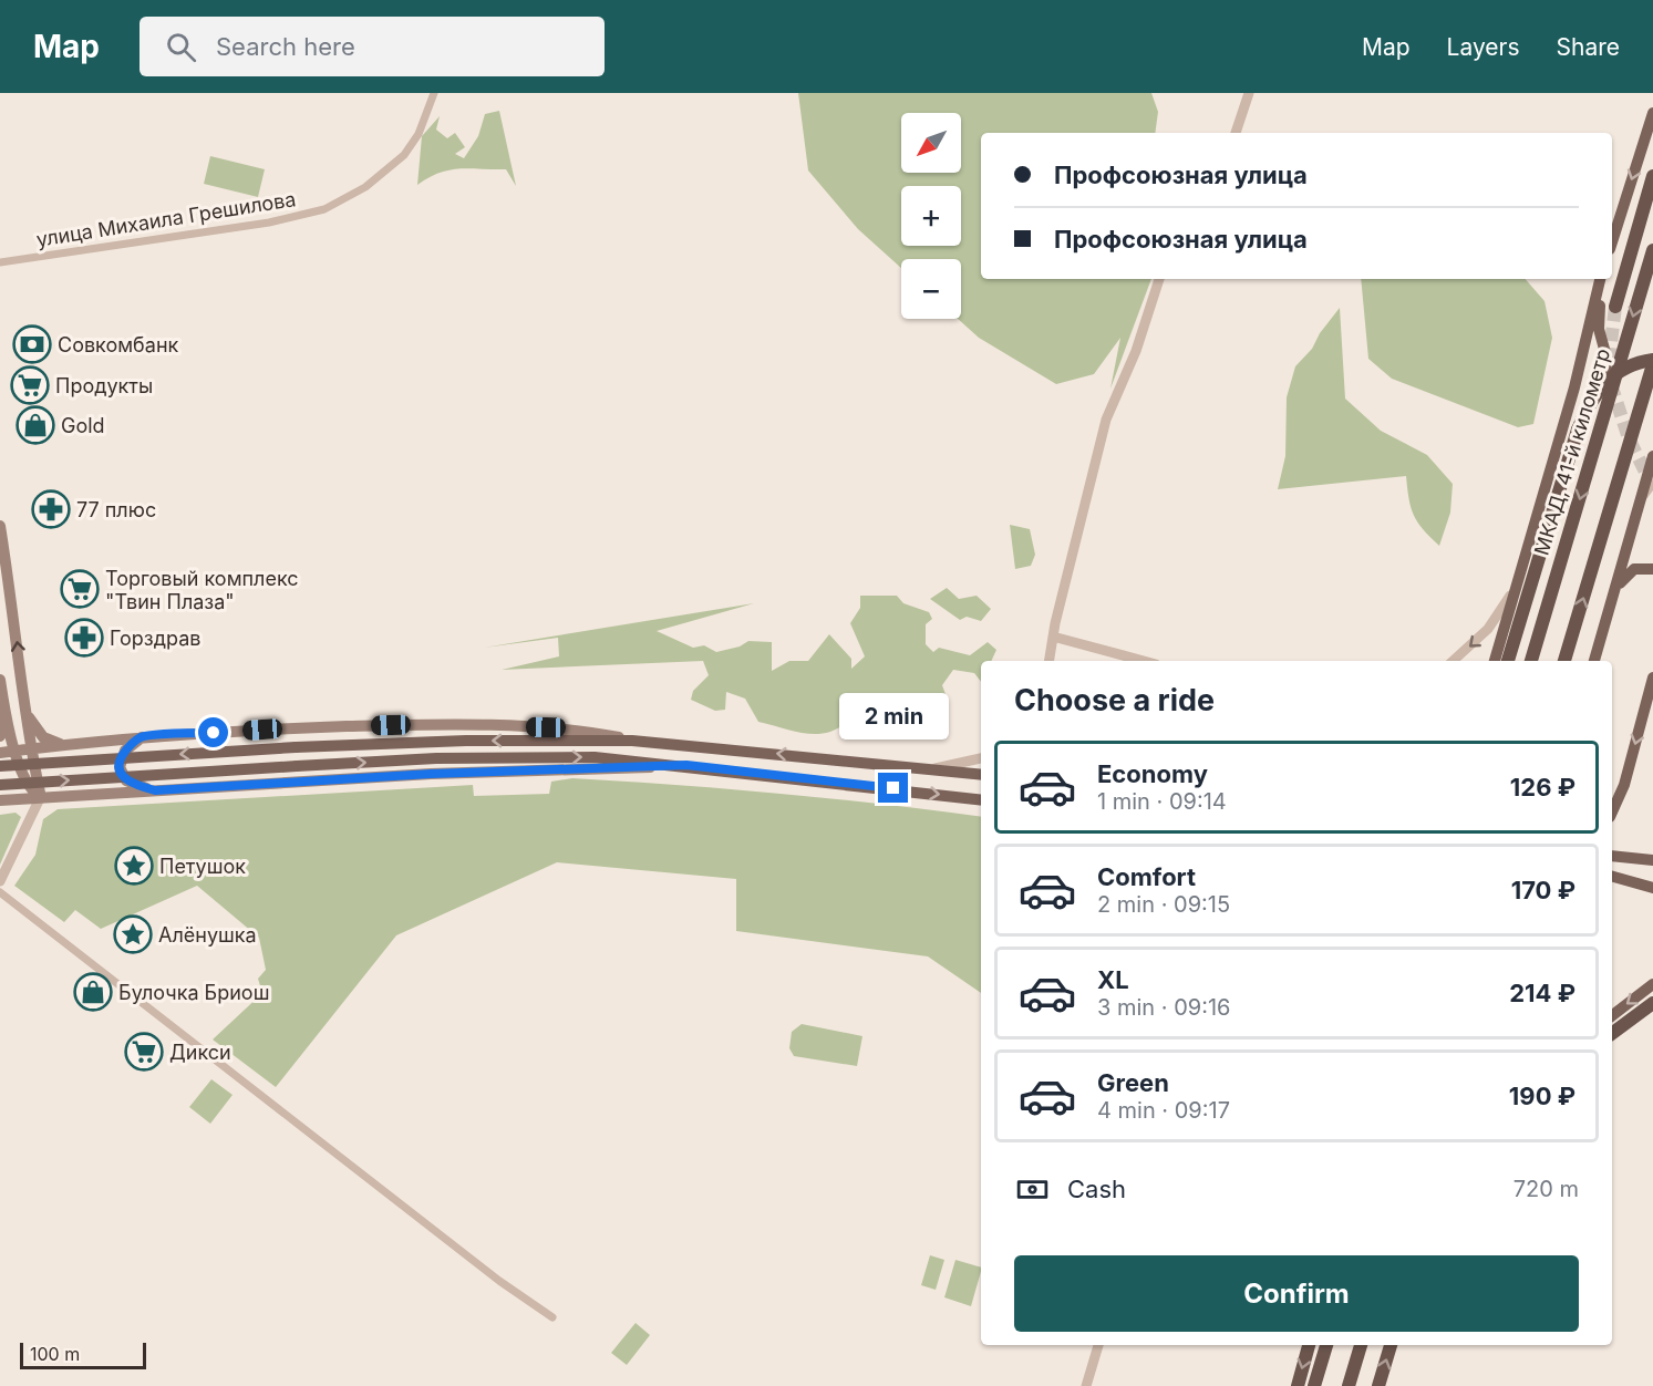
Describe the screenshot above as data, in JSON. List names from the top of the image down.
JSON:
{
  "streets": {
    "highway": ["МКАД, 41-й километр"],
    "street": ["улица Михаила Грешилова"]
  },
  "places": {
    "bank": ["Совкомбанк"],
    "supermarket": ["Продукты", "Торговый комплекс \"Твин Плаза\"", "Дикси"],
    "shop": ["Gold", "Булочка Бриош"],
    "pharmacy": ["77 плюс", "Горздрав"],
    "place": ["Петушок", "Алёнушка"]
  },
  "scale_bar": "100 m",
  "north": "bottom left",
  "page": {
    "header": "Map",
    "search": "Search here",
    "nav": ["Map", "Layers", "Share"],
    "map_buttons": ["+", "−"],
    "banner": ["Профсоюзная улица", "Профсоюзная улица"],
    "heading": "Choose a ride",
    "bubble": "2 min",
    "list": [
      {
        "name": "Economy",
        "note": "1 min · 09:14",
        "value": "126 ₽"
      },
      {
        "name": "Comfort",
        "note": "2 min · 09:15",
        "value": "170 ₽"
      },
      {
        "name": "XL",
        "note": "3 min · 09:16",
        "value": "214 ₽"
      },
      {
        "name": "Green",
        "note": "4 min · 09:17",
        "value": "190 ₽"
      }
    ],
    "pay": ["Cash", "720 m"],
    "buttons": "Confirm",
    "scale": "100 m"
  }
}
